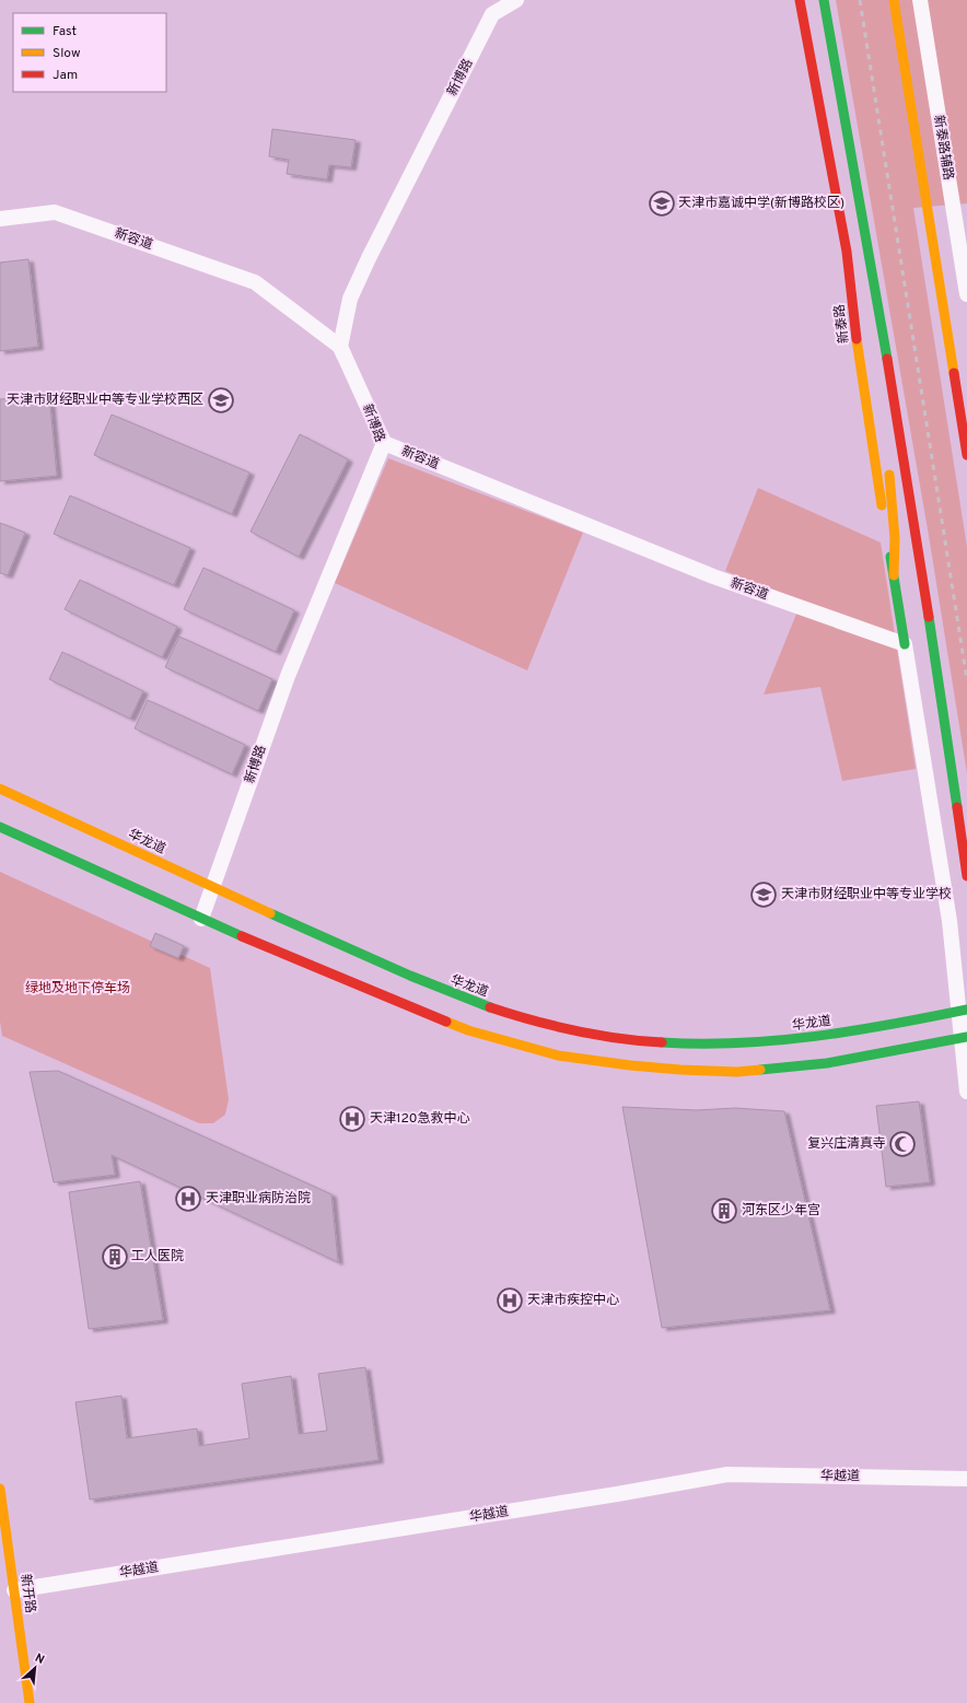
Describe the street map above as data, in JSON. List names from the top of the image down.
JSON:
{
  "streets": {
    "main road": ["新泰路", "华龙道", "新开路"],
    "street": [
      "新博路",
      "新泰路辅路",
      "新容道",
      "华越道"
    ]
  },
  "crossings": [
    ["新博路", "新容道"],
    ["新博路", "华龙道"],
    ["新容道", "新泰路"],
    ["华越道", "新开路"]
  ],
  "parks": ["绿地及地下停车场"],
  "places": {
    "school or university": ["天津市嘉诚中学(新博路校区)", "天津市财经职业中等专业学校西区", "天津市财经职业中等专业学校"],
    "hospital": ["天津120急救中心", "天津职业病防治院", "天津市疾控中心"],
    "mosque": ["复兴庄清真寺"],
    "building": ["河东区少年宫", "工人医院"]
  },
  "legend": ["Fast", "Slow", "Jam"],
  "north": "top right"
}
